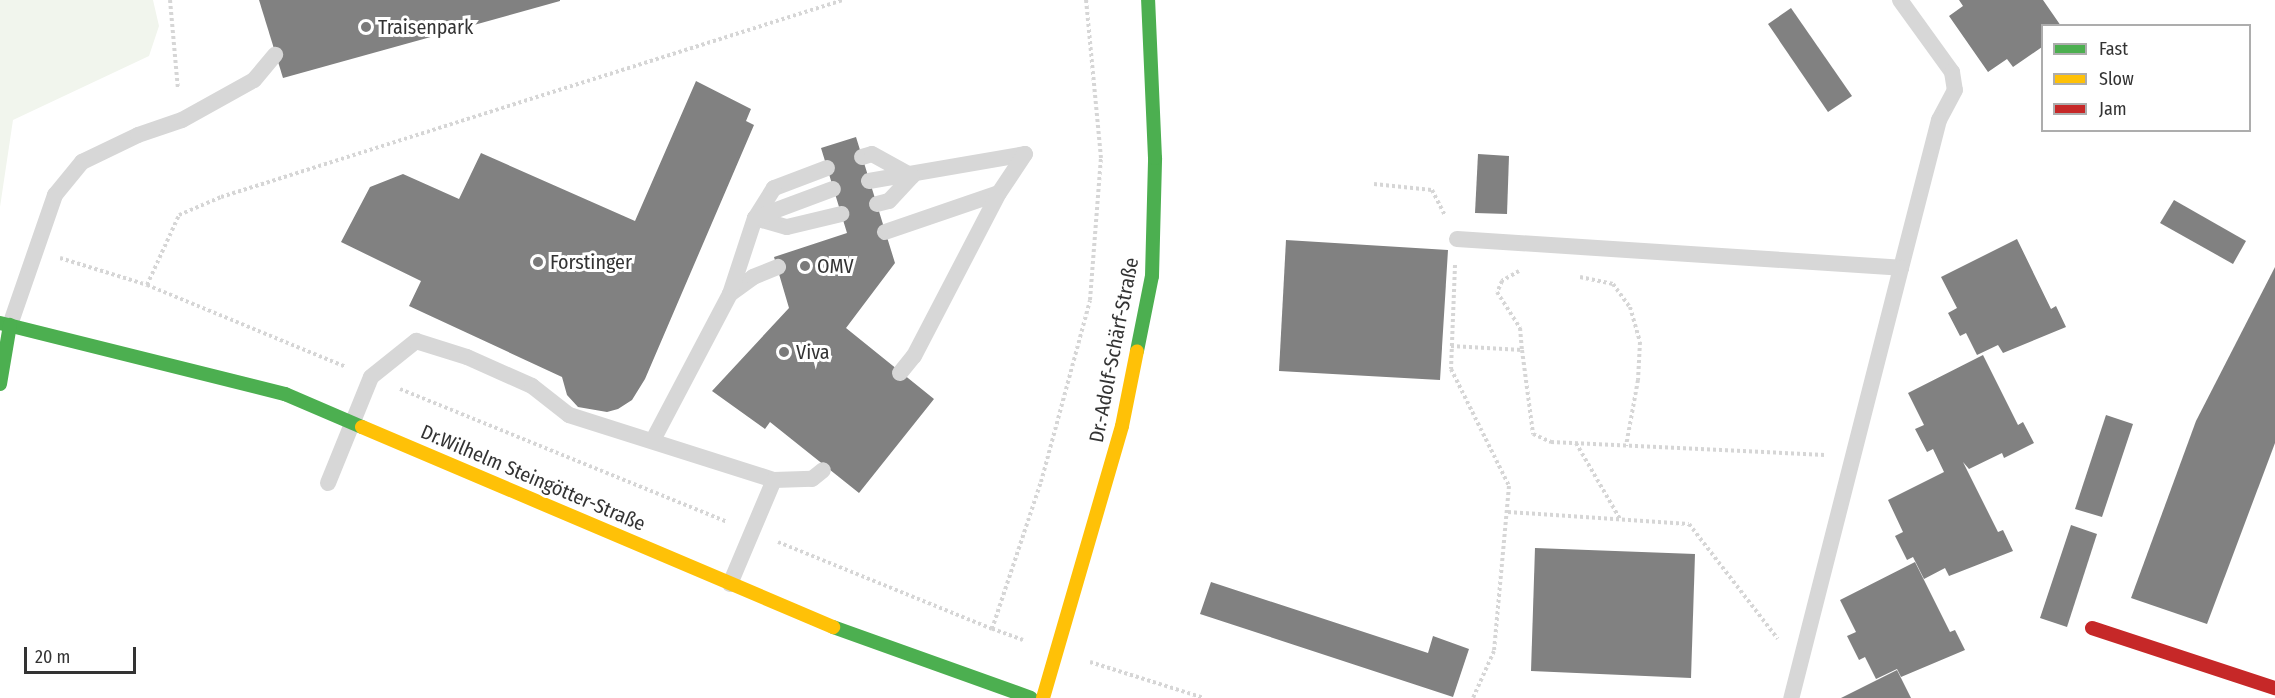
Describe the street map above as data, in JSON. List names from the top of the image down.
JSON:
{
  "streets": {
    "main road": ["Dr.-Adolf-Schärf-Straße", "Dr.Wilhelm Steingötter-Straße"]
  },
  "places": [
    "Traisenpark",
    "Forstinger",
    "OMV",
    "Viva"
  ],
  "legend": ["Fast", "Slow", "Jam"],
  "scale_bar": "20 m"
}
